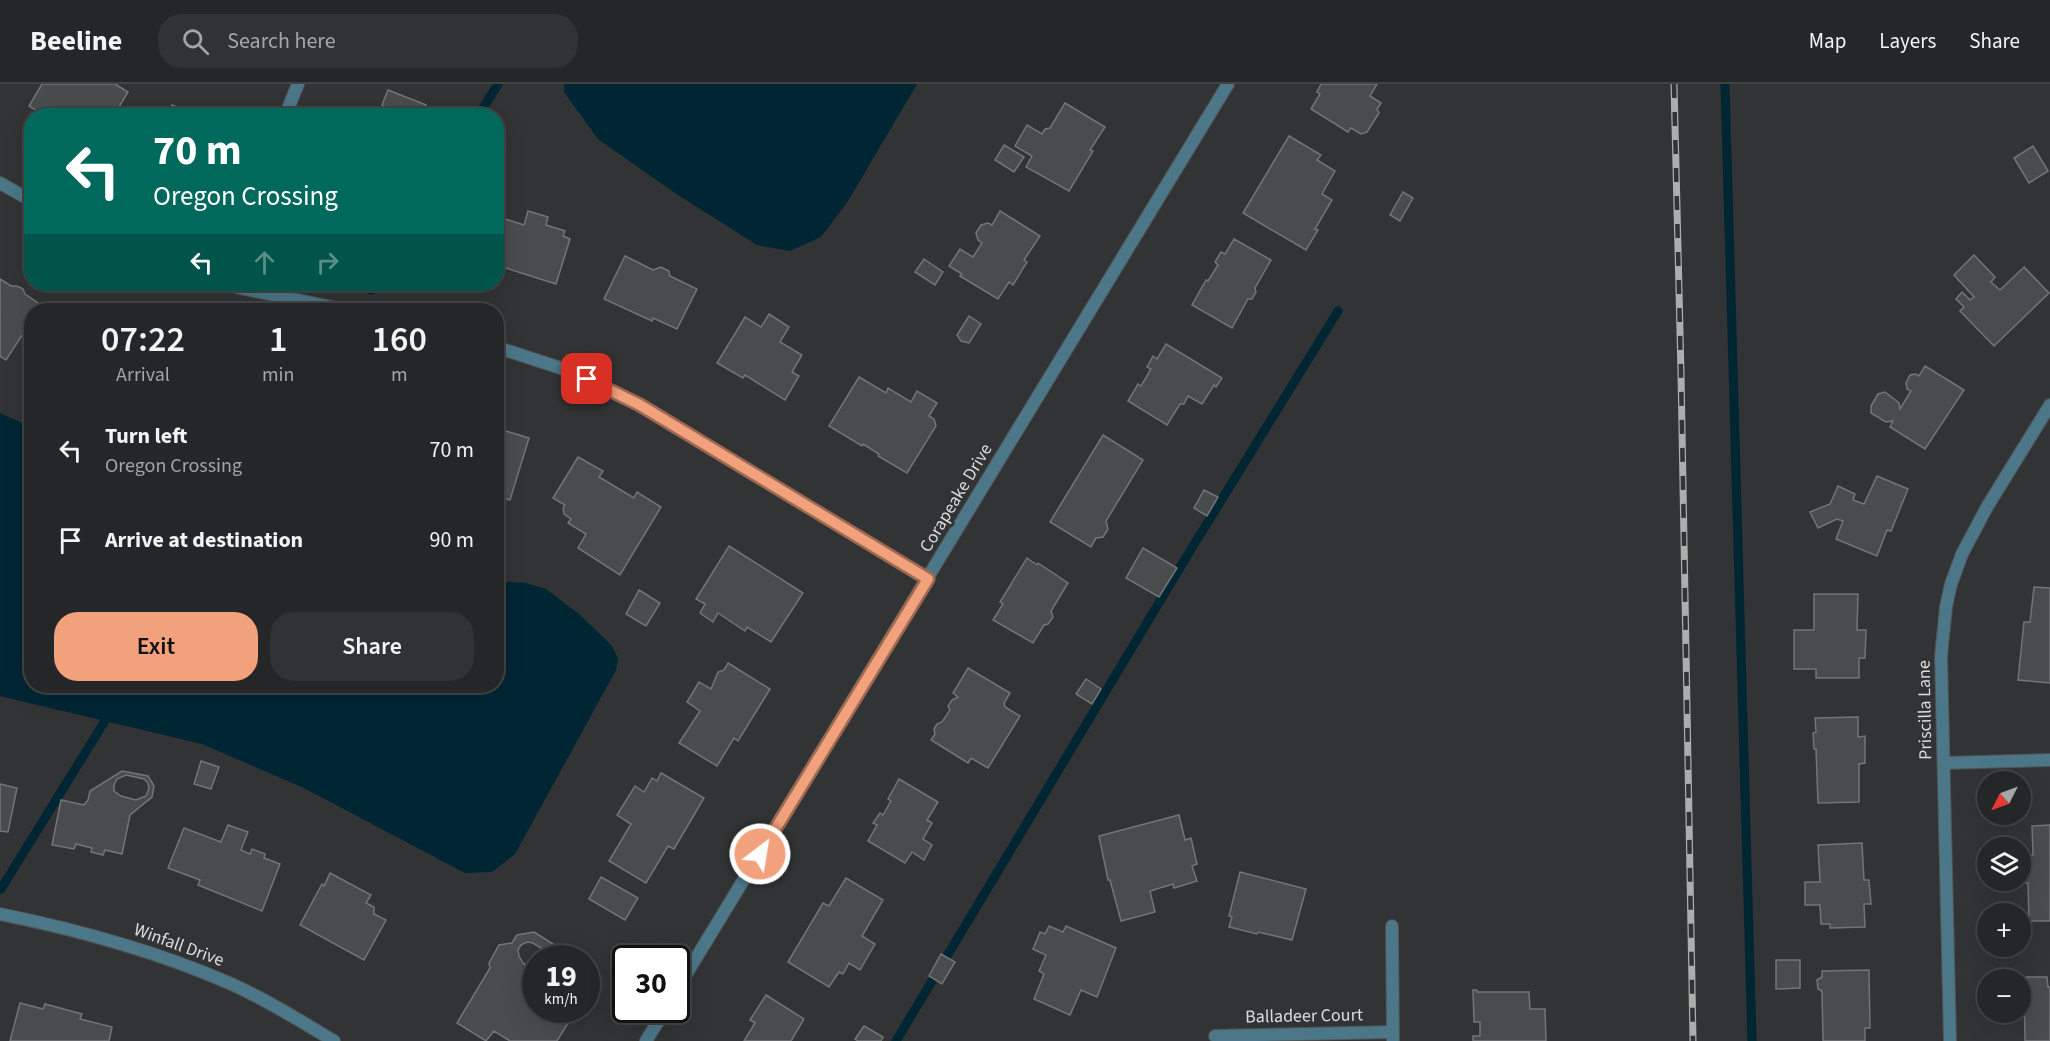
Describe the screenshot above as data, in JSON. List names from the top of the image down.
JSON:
{
  "streets": {
    "street": [
      "Corapeake Drive",
      "Priscilla Lane",
      "Winfall Drive",
      "Balladeer Court"
    ]
  },
  "north": "bottom left",
  "page": {
    "header": "Beeline",
    "search": "Search here",
    "nav": ["Map", "Layers", "Share"],
    "turn": ["70 m", "Oregon Crossing"],
    "eta": [
      "07:22",
      "Arrival",
      "1",
      "min",
      "160",
      "m"
    ],
    "list": [
      {
        "name": "Turn left",
        "note": "Oregon Crossing",
        "value": "70 m"
      },
      {
        "name": "Arrive at destination",
        "value": "90 m"
      }
    ],
    "buttons": ["Exit", "Share"],
    "map_buttons": ["+", "−"],
    "speed": "19 km/h",
    "limit": "30"
  }
}
